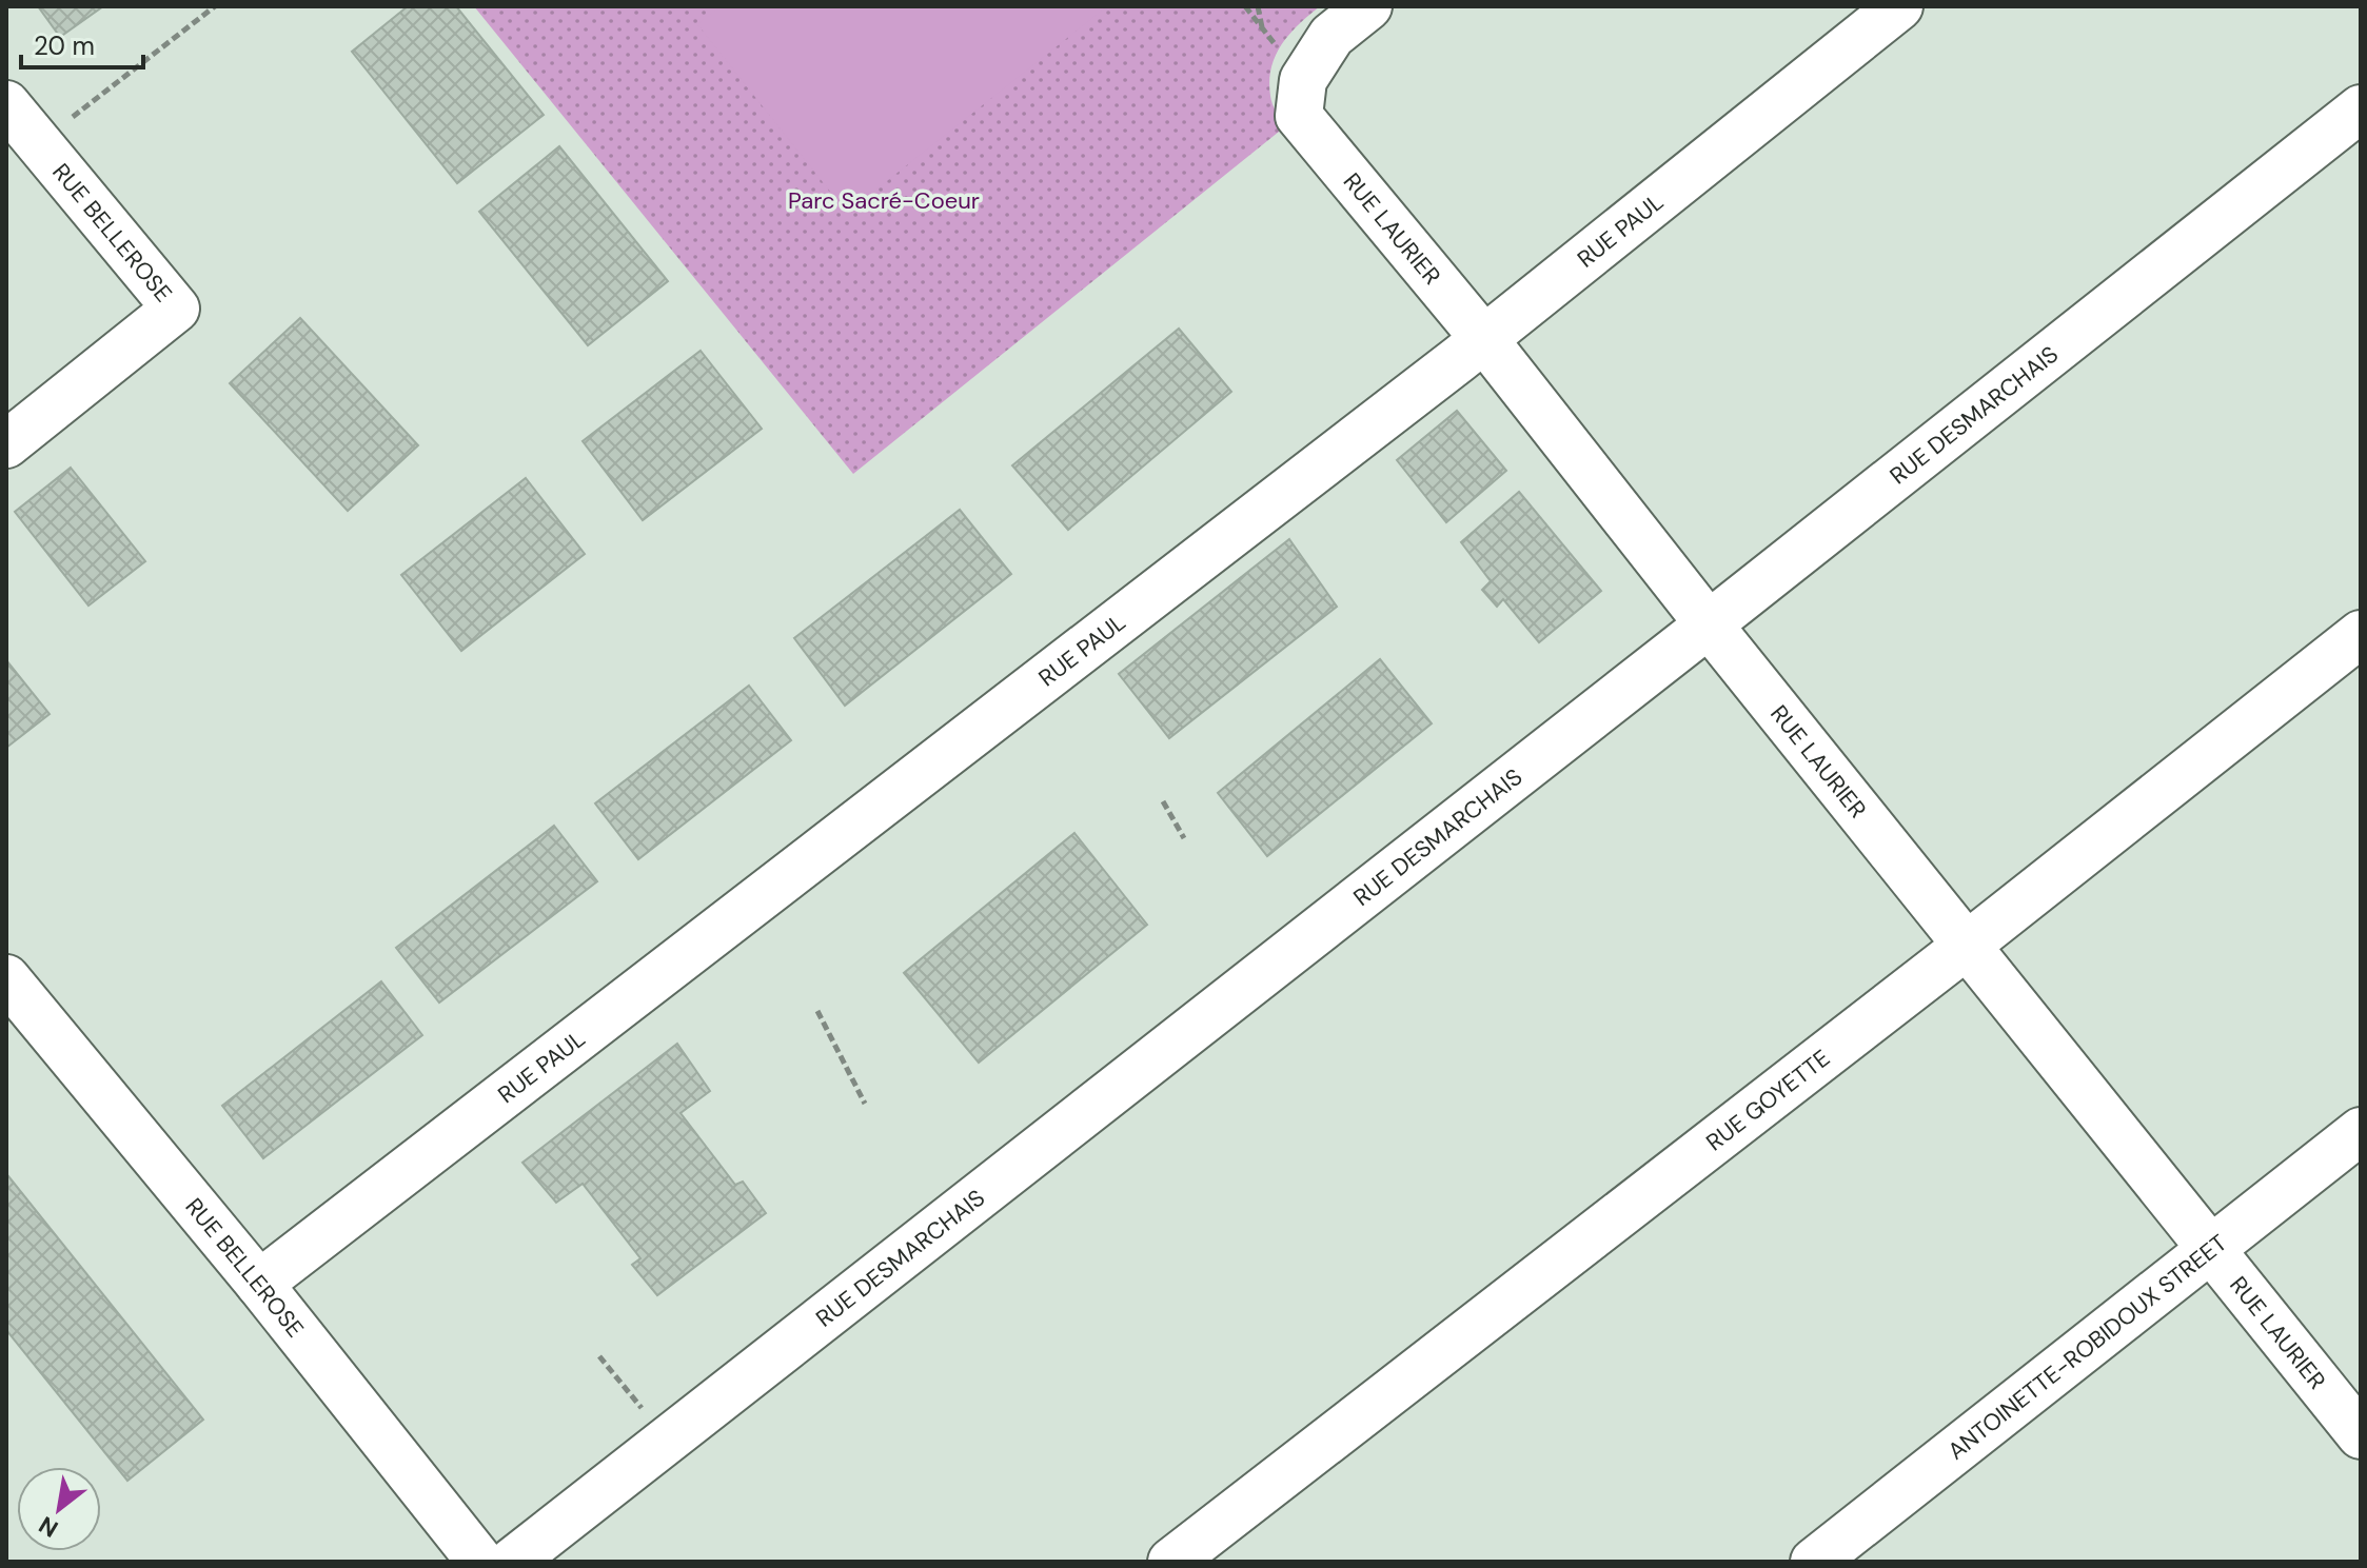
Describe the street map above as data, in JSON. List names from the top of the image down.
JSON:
{
  "streets": {
    "street": [
      "RUE LAURIER",
      "RUE PAUL",
      "RUE BELLEROSE",
      "RUE DESMARCHAIS",
      "RUE GOYETTE",
      "ANTOINETTE-ROBIDOUX STREET"
    ]
  },
  "crossings": [
    ["RUE LAURIER", "RUE PAUL"],
    ["RUE LAURIER", "RUE DESMARCHAIS"],
    ["RUE LAURIER", "RUE GOYETTE"],
    ["RUE LAURIER", "ANTOINETTE-ROBIDOUX STREET"],
    ["RUE PAUL", "RUE BELLEROSE"]
  ],
  "parks": ["Parc Sacré-Coeur"],
  "scale_bar": "20 m",
  "north": "bottom left"
}
